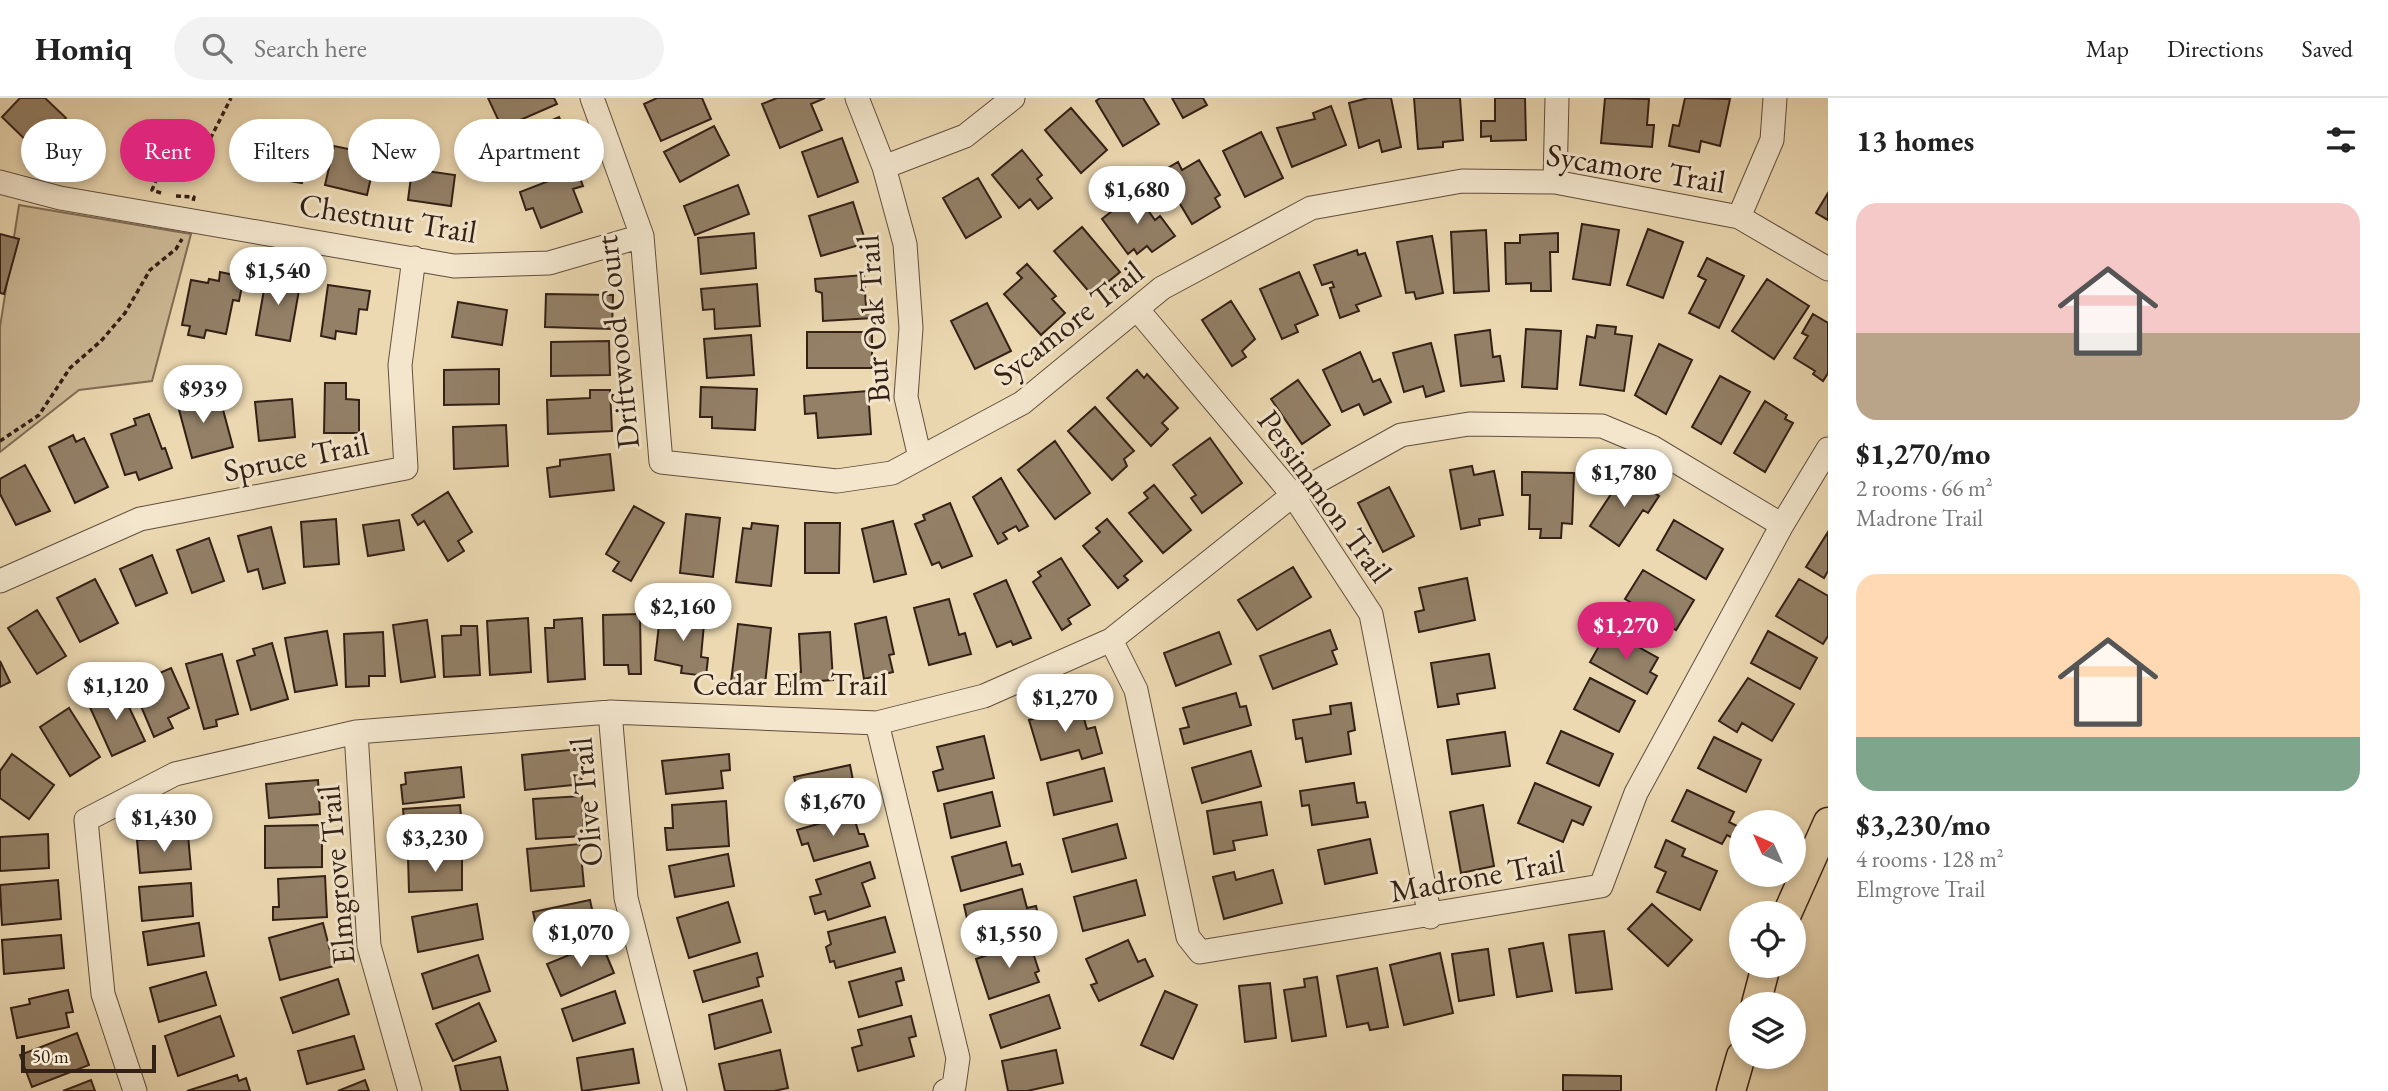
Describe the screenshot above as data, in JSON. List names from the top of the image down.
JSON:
{
  "streets": {
    "street": [
      "Sycamore Trail",
      "Chestnut Trail",
      "Bur Oak Trail",
      "Driftwood Court",
      "Spruce Trail",
      "Persimmon Trail",
      "Cedar Elm Trail",
      "Olive Trail",
      "Elmgrove Trail",
      "Madrone Trail"
    ]
  },
  "crossings": [
    ["Sycamore Trail", "Bur Oak Trail"],
    ["Sycamore Trail", "Driftwood Court"],
    ["Sycamore Trail", "Persimmon Trail"],
    ["Chestnut Trail", "Driftwood Court"],
    ["Chestnut Trail", "Spruce Trail"],
    ["Persimmon Trail", "Cedar Elm Trail"],
    ["Persimmon Trail", "Madrone Trail"],
    ["Cedar Elm Trail", "Olive Trail"],
    ["Cedar Elm Trail", "Elmgrove Trail"],
    ["Cedar Elm Trail", "Madrone Trail"]
  ],
  "scale_bar": "50 m",
  "north": "top left",
  "page": {
    "header": "Homiq",
    "search": "Search here",
    "nav": ["Map", "Directions", "Saved"],
    "heading": "13 homes",
    "chip": [
      "Buy",
      "Rent",
      "Filters",
      "New",
      "Apartment"
    ],
    "price": [
      "$1,680",
      "$1,540",
      "$939",
      "$1,780",
      "$2,160",
      "$1,270",
      "$1,120",
      "$1,270",
      "$1,670",
      "$1,430",
      "$3,230",
      "$1,070",
      "$1,550"
    ],
    "list": [
      {
        "name": "$1,270/mo",
        "note": "2 rooms · 66 m² · Madrone Trail"
      },
      {
        "name": "$3,230/mo",
        "note": "4 rooms · 128 m² · Elmgrove Trail"
      }
    ],
    "scale": "50 m"
  }
}
